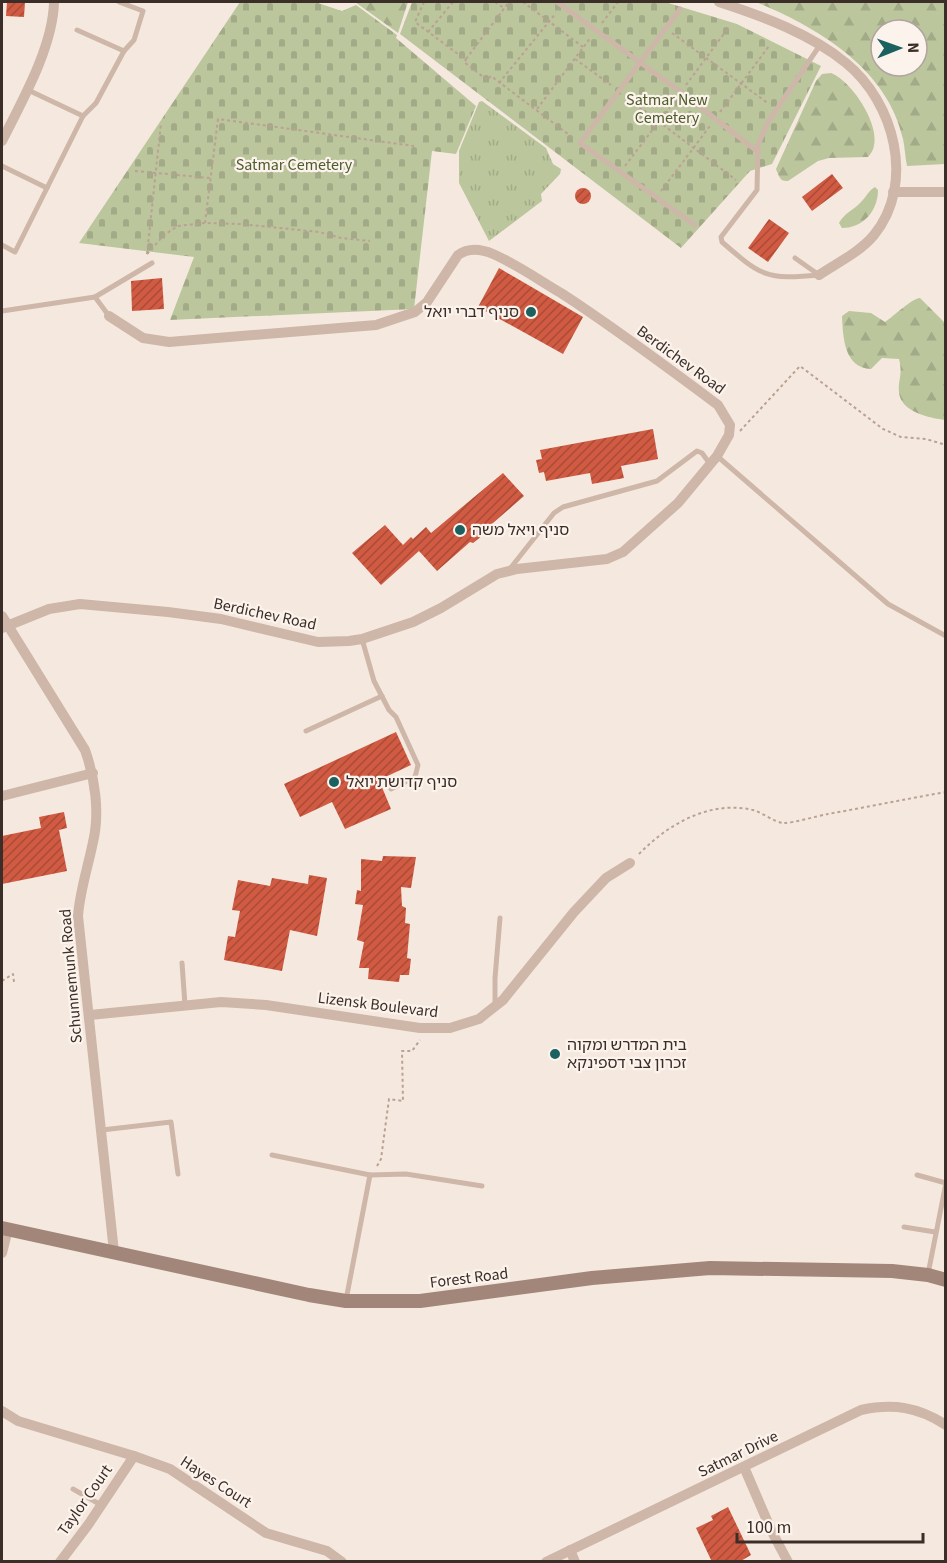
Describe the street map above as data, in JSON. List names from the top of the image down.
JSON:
{
  "streets": {
    "street": [
      "Berdichev Road",
      "Schunnemunk Road",
      "Lizensk Boulevard",
      "Forest Road",
      "Satmar Drive",
      "Hayes Court",
      "Taylor Court"
    ]
  },
  "crossings": [
    ["Berdichev Road", "Schunnemunk Road"],
    ["Schunnemunk Road", "Lizensk Boulevard"],
    ["Schunnemunk Road", "Forest Road"],
    ["Hayes Court", "Taylor Court"]
  ],
  "parks": ["Satmar New Cemetery", "Satmar Cemetery"],
  "places": [
    "סניף דברי יואל",
    "סניף ויאל משה",
    "סניף קדושת יואל",
    "בית המדרש ומקוה זכרון צבי דספינקא"
  ],
  "scale_bar": "100 m",
  "north": "right"
}
